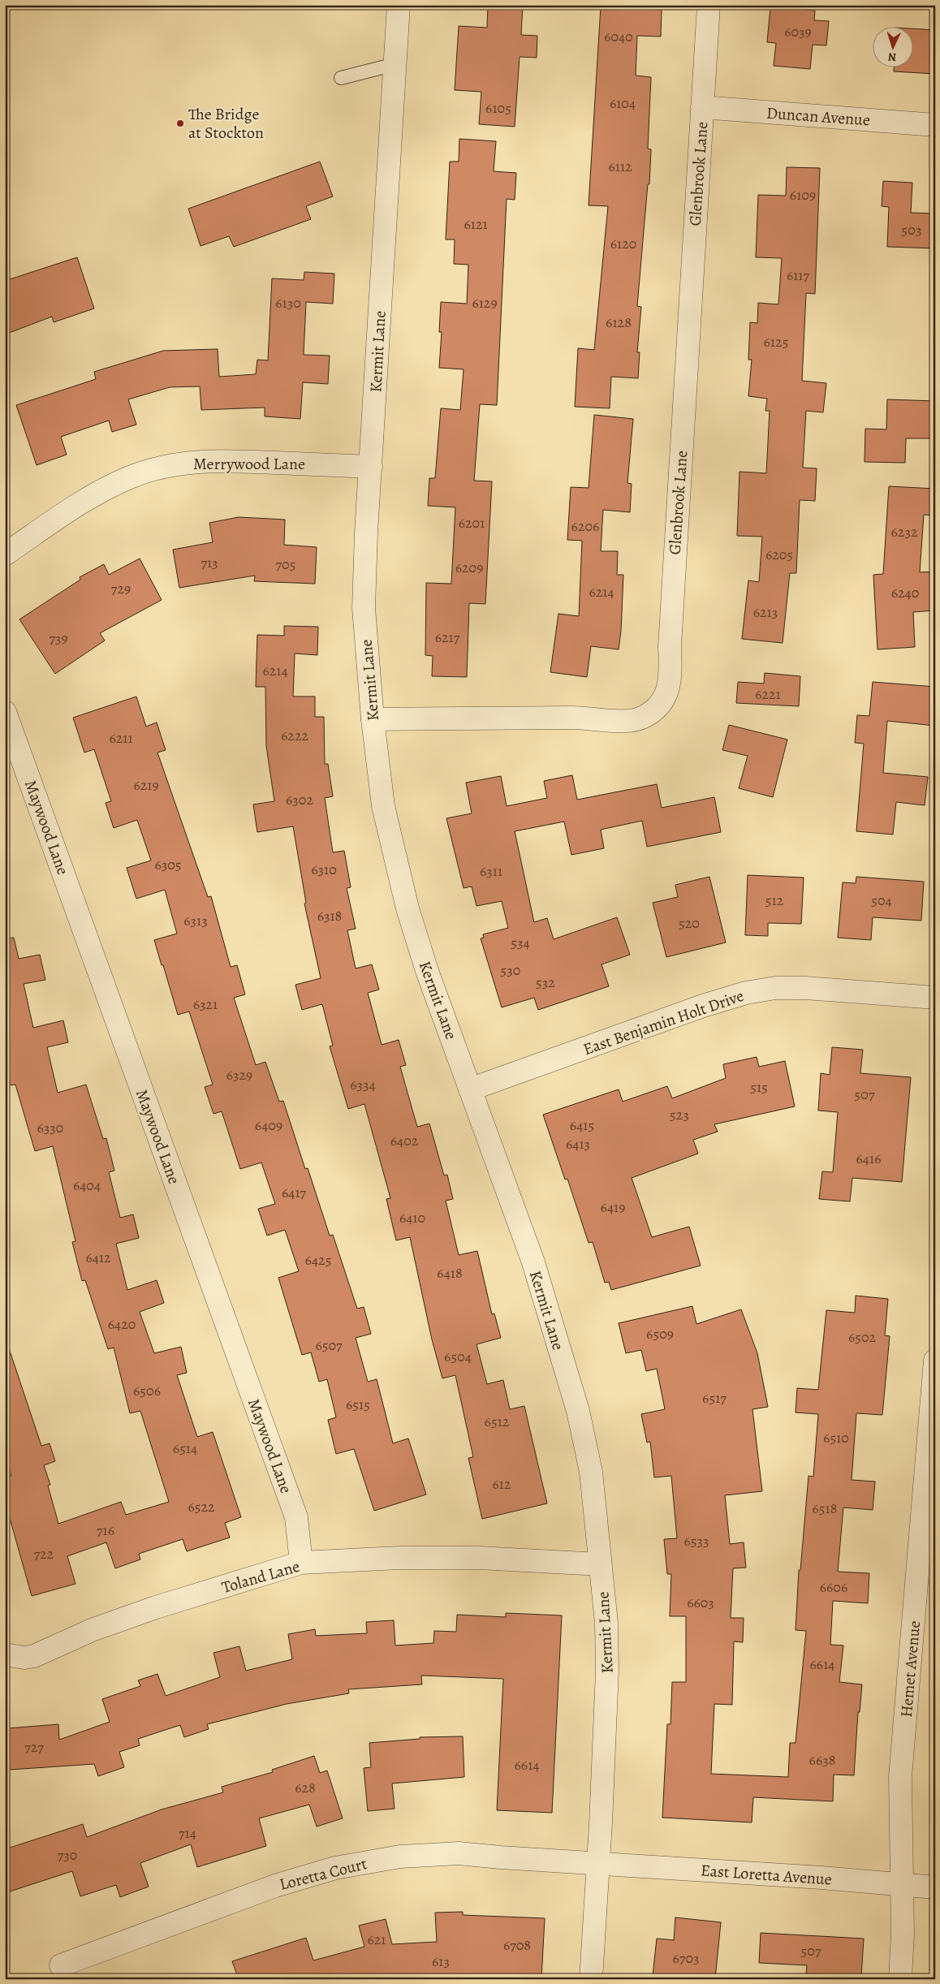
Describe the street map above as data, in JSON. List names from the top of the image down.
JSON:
{
  "streets": {
    "street": [
      "Duncan Avenue",
      "Glenbrook Lane",
      "Kermit Lane",
      "Merrywood Lane",
      "Maywood Lane",
      "East Benjamin Holt Drive",
      "Toland Lane",
      "Hemet Avenue",
      "Loretta Court",
      "East Loretta Avenue"
    ]
  },
  "crossings": [
    ["Duncan Avenue", "Glenbrook Lane"],
    ["Glenbrook Lane", "Kermit Lane"],
    ["Kermit Lane", "Merrywood Lane"],
    ["Kermit Lane", "East Benjamin Holt Drive"],
    ["Kermit Lane", "Toland Lane"],
    ["Kermit Lane", "Loretta Court"],
    ["Kermit Lane", "East Loretta Avenue"],
    ["Maywood Lane", "Toland Lane"],
    ["Hemet Avenue", "East Loretta Avenue"],
    ["Loretta Court", "East Loretta Avenue"]
  ],
  "places": ["The Bridge at Stockton"],
  "house_numbers": [
    "6039",
    "6040",
    "6104",
    "6105",
    "6112",
    "6109",
    "6121",
    "503",
    "6120",
    "6117",
    "6130",
    "6129",
    "6128",
    "6125",
    "6201",
    "6206",
    "6232",
    "6205",
    "713",
    "705",
    "6209",
    "729",
    "6214",
    "6240",
    "6213",
    "6217",
    "739",
    "6214",
    "6221",
    "6222",
    "6211",
    "6219",
    "6302",
    "6305",
    "6310",
    "6311",
    "512",
    "504",
    "6318",
    "6313",
    "520",
    "534",
    "530",
    "532",
    "6321",
    "6329",
    "6334",
    "515",
    "507",
    "523",
    "6409",
    "6415",
    "6330",
    "6402",
    "6413",
    "6416",
    "6404",
    "6417",
    "6419",
    "6410",
    "6412",
    "6425",
    "6418",
    "6420",
    "6509",
    "6502",
    "6507",
    "6504",
    "6506",
    "6517",
    "6515",
    "6512",
    "6510",
    "6514",
    "612",
    "6522",
    "6518",
    "716",
    "6533",
    "722",
    "6606",
    "6603",
    "6614",
    "727",
    "6638",
    "6614",
    "628",
    "714",
    "730",
    "621",
    "6708",
    "507",
    "6703",
    "613"
  ],
  "north": "bottom"
}
